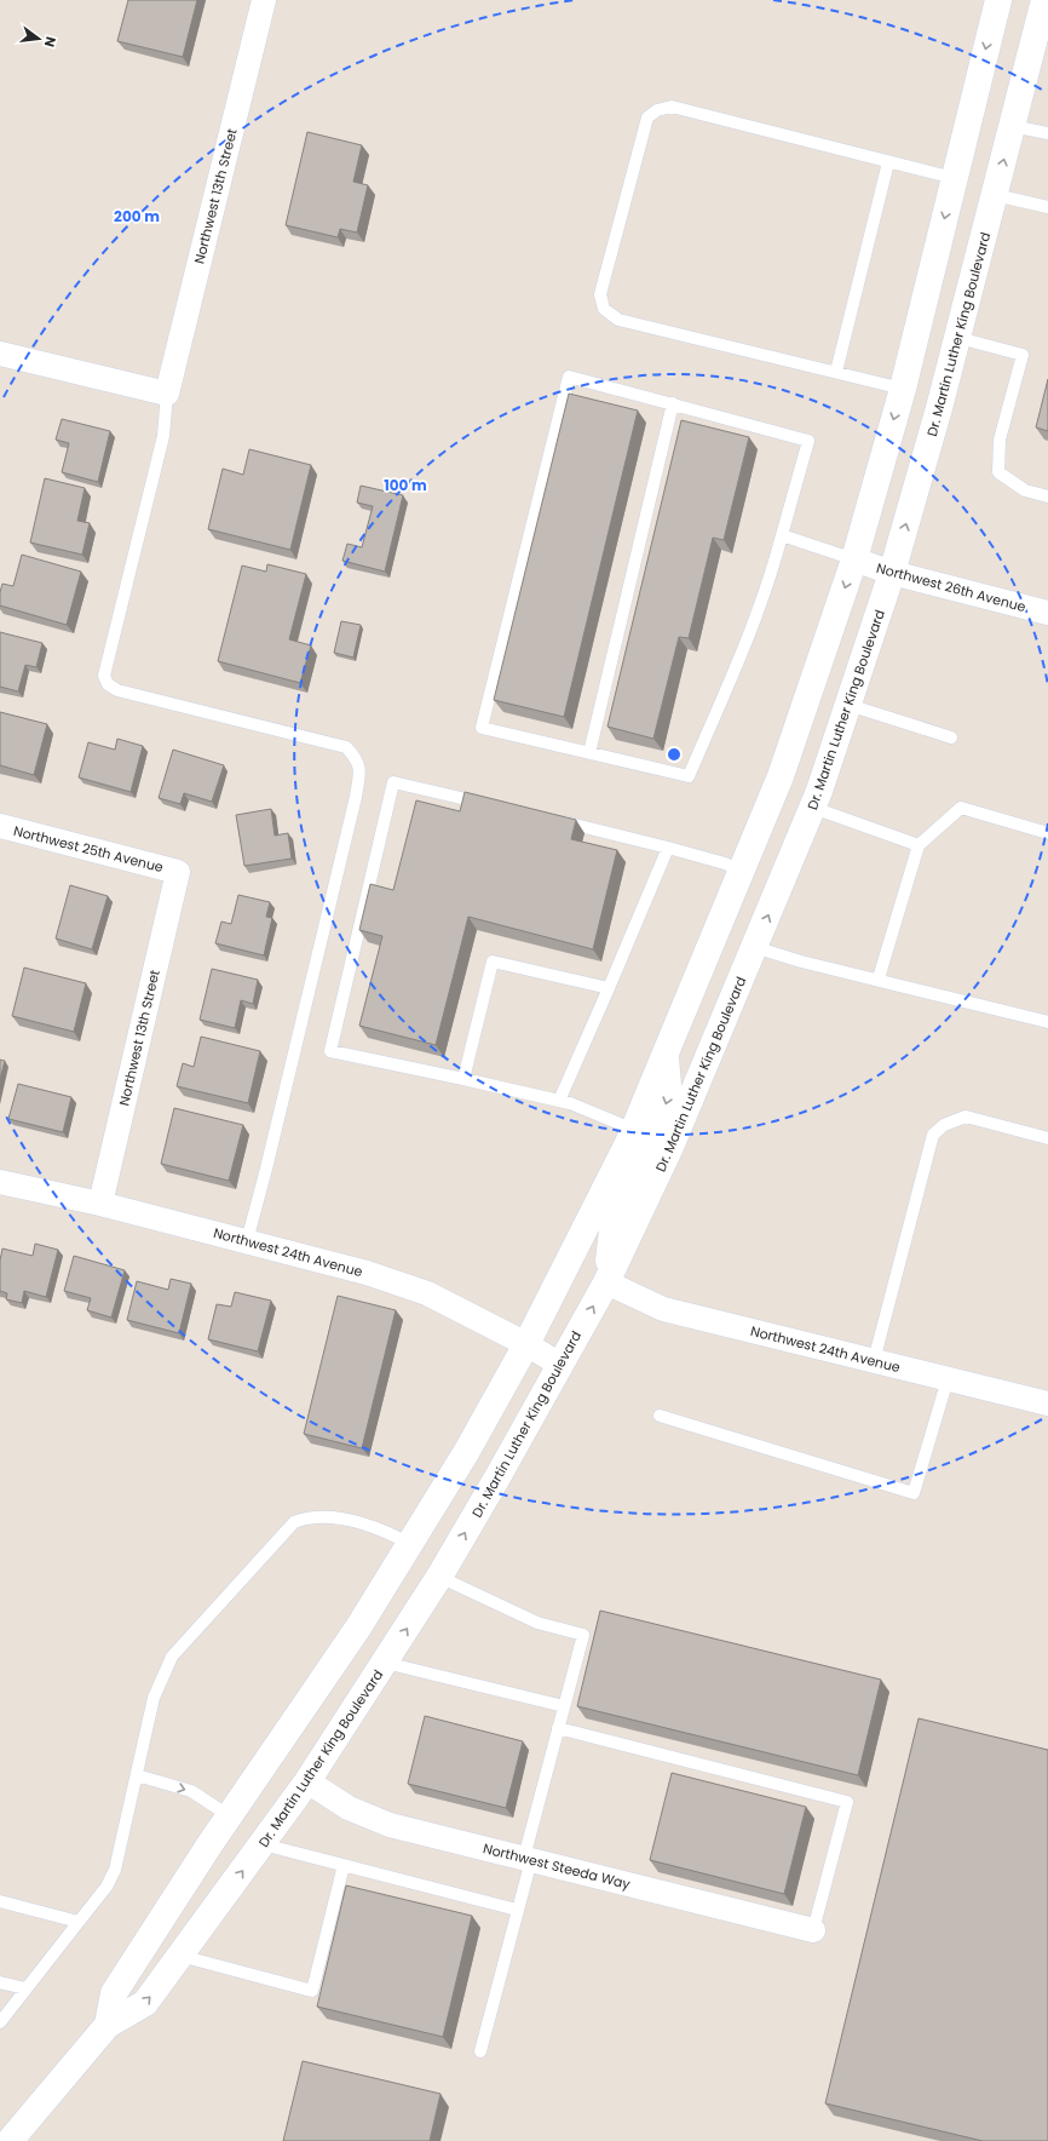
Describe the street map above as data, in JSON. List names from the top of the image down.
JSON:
{
  "streets": {
    "main road": ["Dr. Martin Luther King Boulevard"],
    "street": [
      "Northwest 13th Street",
      "Northwest 26th Avenue",
      "Northwest 25th Avenue",
      "Northwest 24th Avenue",
      "Northwest Steeda Way"
    ]
  },
  "crossings": [
    ["Northwest 13th Street", "Northwest 25th Avenue"],
    ["Northwest 13th Street", "Northwest 24th Avenue"],
    ["Dr. Martin Luther King Boulevard", "Northwest 26th Avenue"],
    ["Dr. Martin Luther King Boulevard", "Northwest 24th Avenue"],
    ["Dr. Martin Luther King Boulevard", "Northwest Steeda Way"]
  ],
  "north": "right",
  "rings": ["200 m", "100 m"]
}
